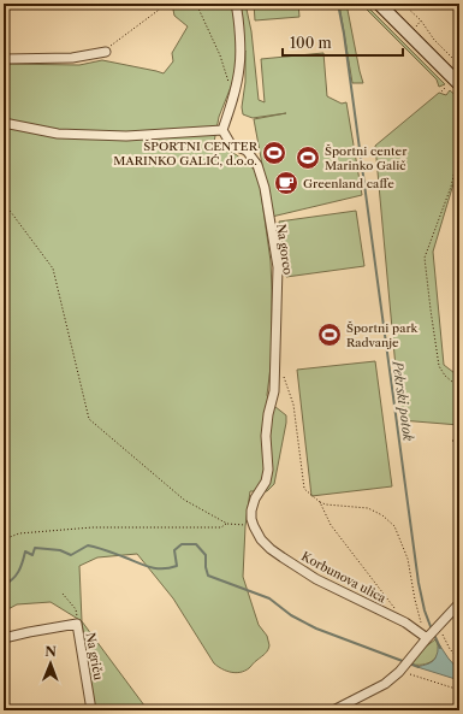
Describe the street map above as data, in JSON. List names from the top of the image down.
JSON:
{
  "streets": {
    "street": ["Na gorco", "Korbunova ulica", "Na griču"]
  },
  "crossings": [
    ["Na gorco", "Korbunova ulica"]
  ],
  "water": ["Pekrski potok"],
  "places": {
    "sports": ["ŠPORTNI CENTER MARINKO GALIĆ, d.o.o.", "Športni center Marinko Galič", "Športni park Radvanje"],
    "cafe": ["Greenland caffe"]
  },
  "scale_bar": "100 m",
  "north": "top"
}
